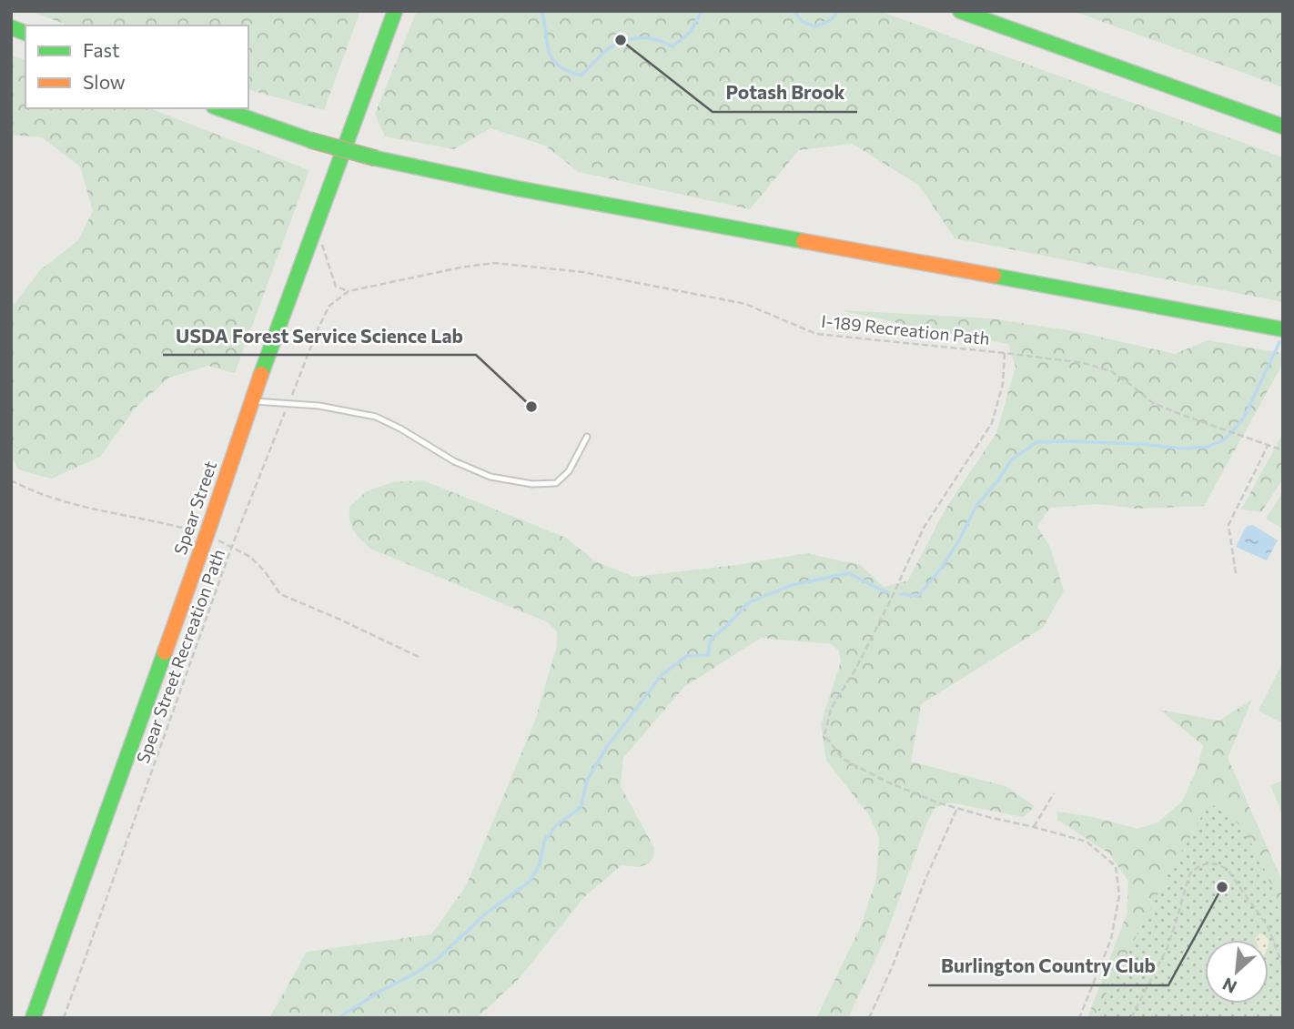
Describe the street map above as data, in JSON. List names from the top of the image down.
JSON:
{
  "streets": {
    "main road": ["Spear Street"],
    "path": ["I-189 Recreation Path", "Spear Street Recreation Path"]
  },
  "crossings": [
    ["I-189 Recreation Path", "Spear Street Recreation Path"]
  ],
  "places": ["Potash Brook", "USDA Forest Service Science Lab", "Burlington Country Club"],
  "legend": ["Fast", "Slow"],
  "north": "bottom left"
}
